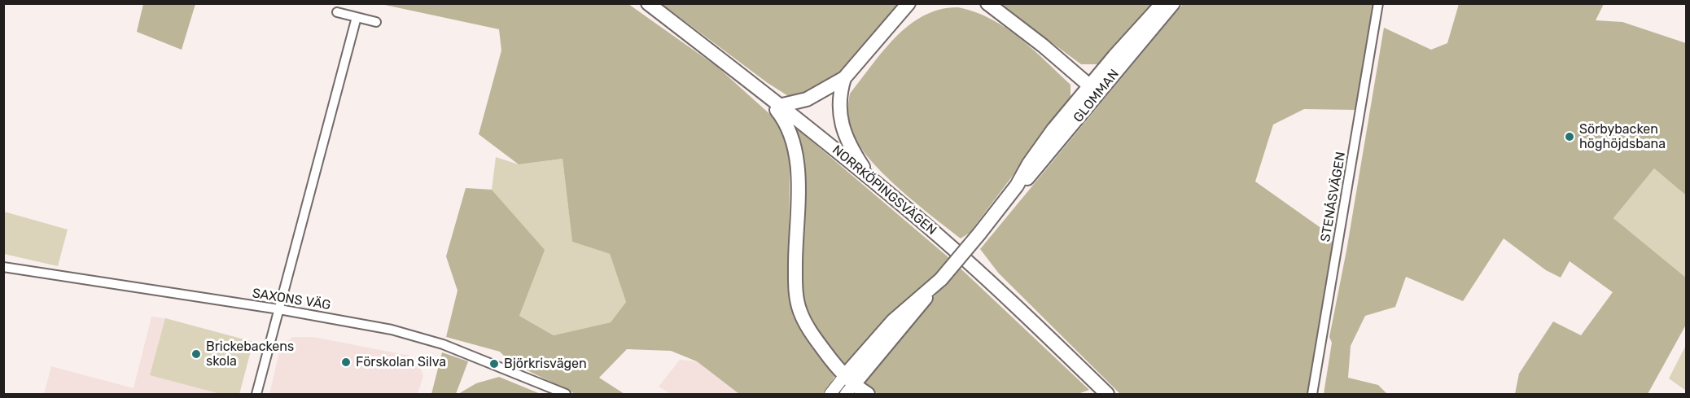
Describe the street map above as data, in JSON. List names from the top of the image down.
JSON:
{
  "streets": {
    "main road": ["GLOMMAN", "NORRKÖPINGSVÄGEN"],
    "street": ["STENÅSVÄGEN", "SAXONS VÄG"]
  },
  "places": [
    "Sörbybacken höghöjdsbana",
    "Brickebackens skola",
    "Förskolan Silva",
    "Björkrisvägen"
  ]
}
